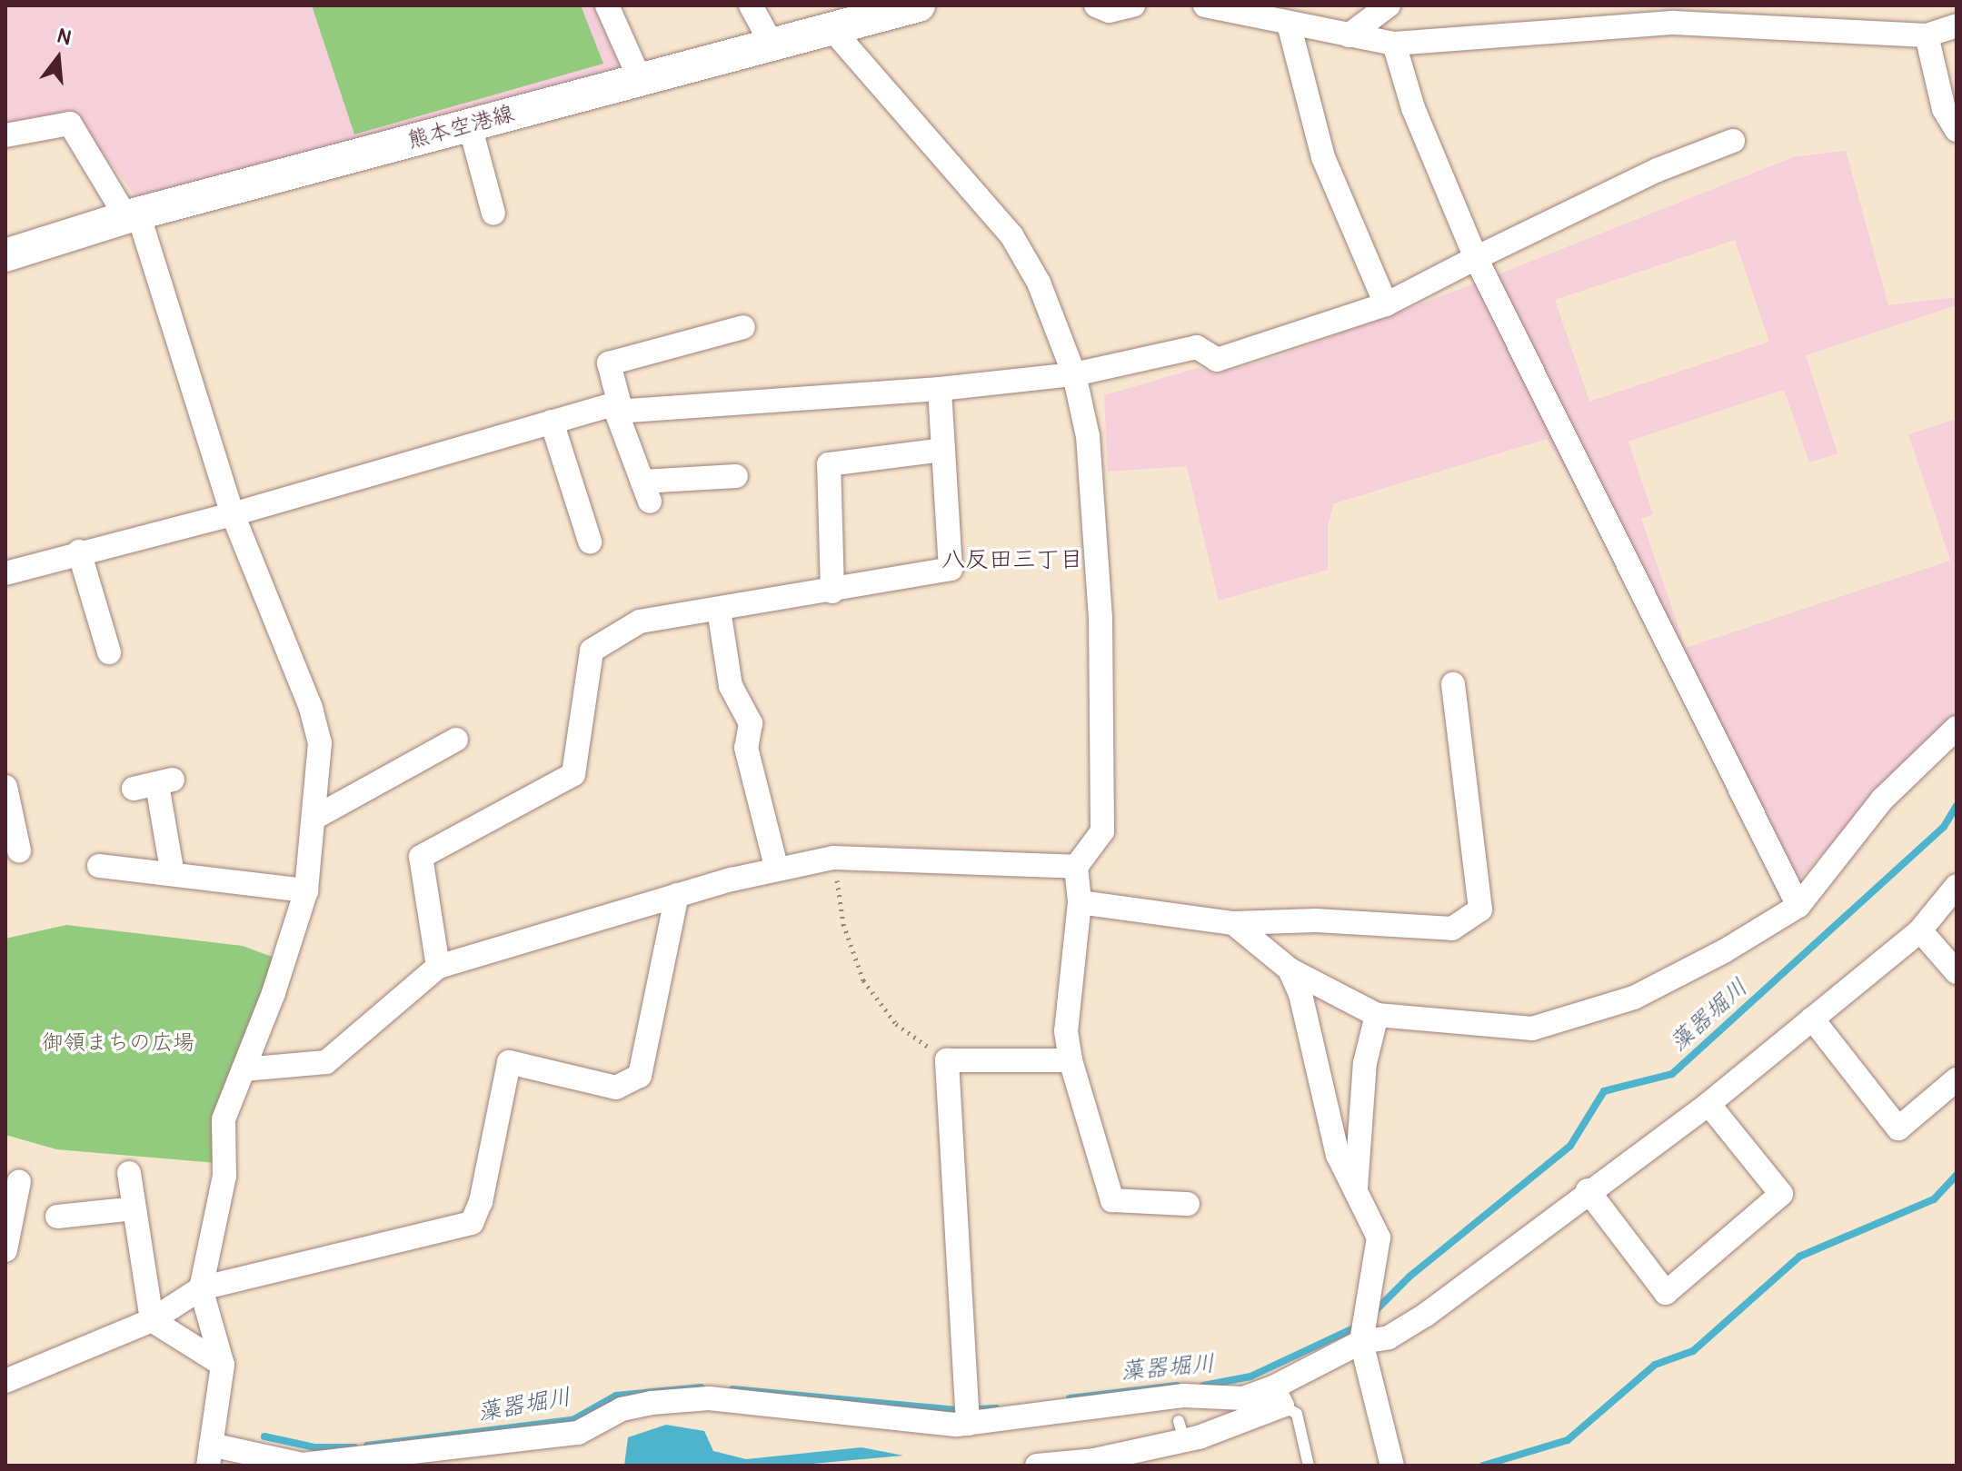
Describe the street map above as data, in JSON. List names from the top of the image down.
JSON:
{
  "streets": {
    "main road": ["熊本空港線"]
  },
  "districts": ["八反田三丁目"],
  "water": ["藻器堀川"],
  "parks": ["御領まちの広場"],
  "north": "top"
}
